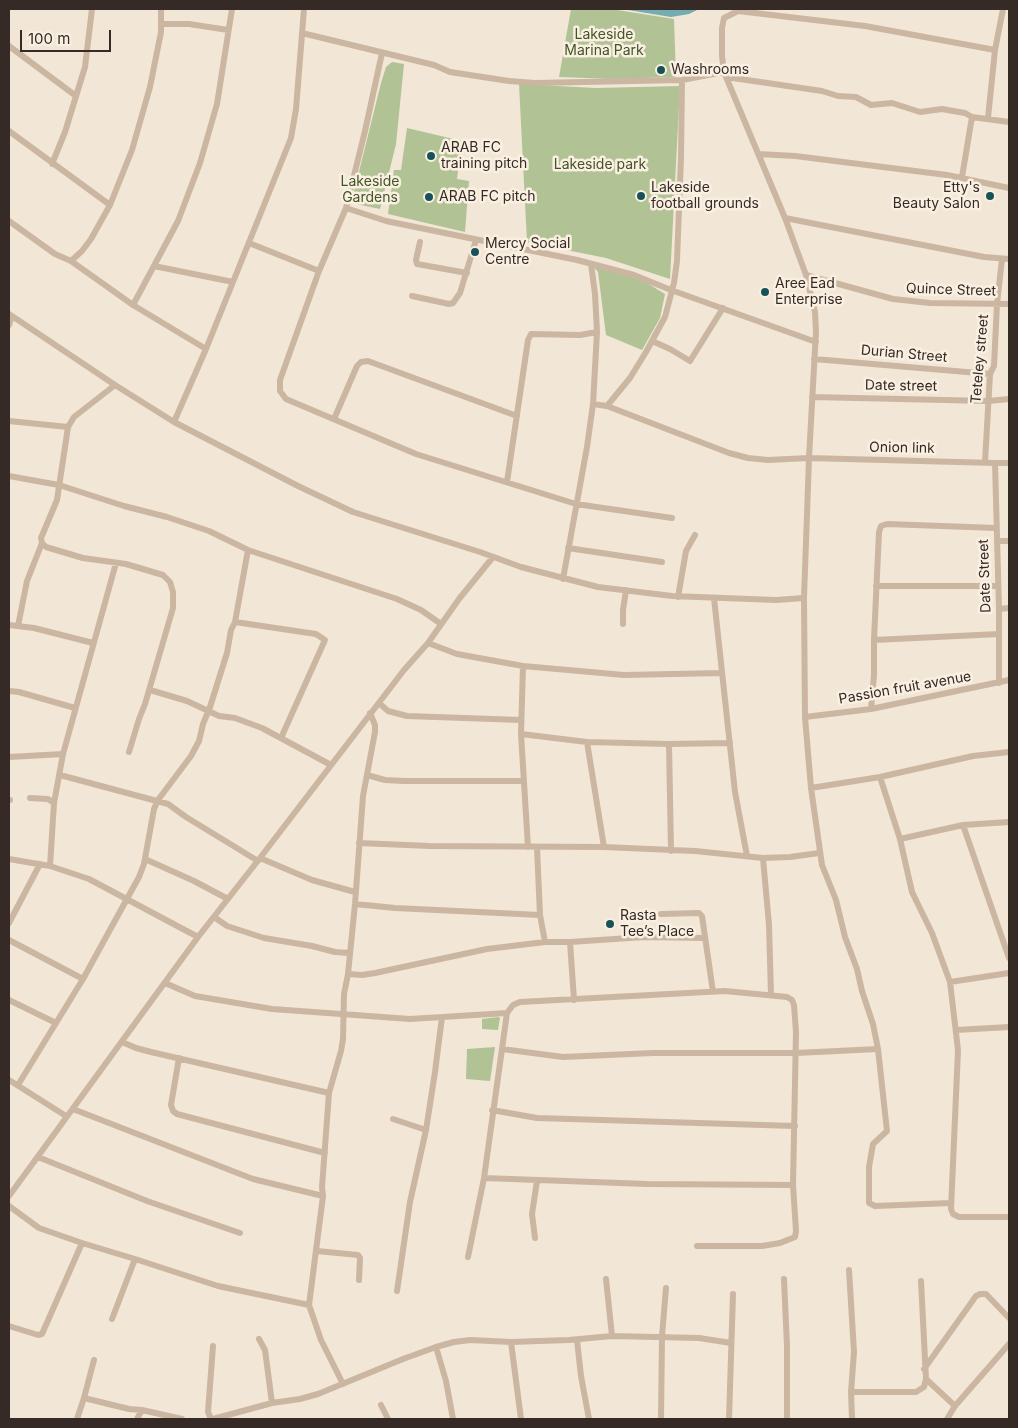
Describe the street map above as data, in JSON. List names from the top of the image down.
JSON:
{
  "streets": {
    "street": [
      "Quince Street",
      "Durian Street",
      "Teteley street",
      "Date street",
      "Onion link",
      "Date Street",
      "Passion fruit avenue"
    ]
  },
  "crossings": [
    ["Quince Street", "Teteley street"],
    ["Durian Street", "Teteley street"],
    ["Teteley street", "Date street"],
    ["Teteley street", "Onion link"],
    ["Onion link", "Date Street"],
    ["Date Street", "Passion fruit avenue"]
  ],
  "parks": ["Lakeside Marina Park", "Lakeside park", "Lakeside Gardens"],
  "places": [
    "Washrooms",
    "ARAB FC training pitch",
    "Lakeside football grounds",
    "Etty's Beauty Salon",
    "ARAB FC pitch",
    "Mercy Social Centre",
    "Aree Ead Enterprise",
    "Rasta Tee’s Place"
  ],
  "scale_bar": "100 m"
}
